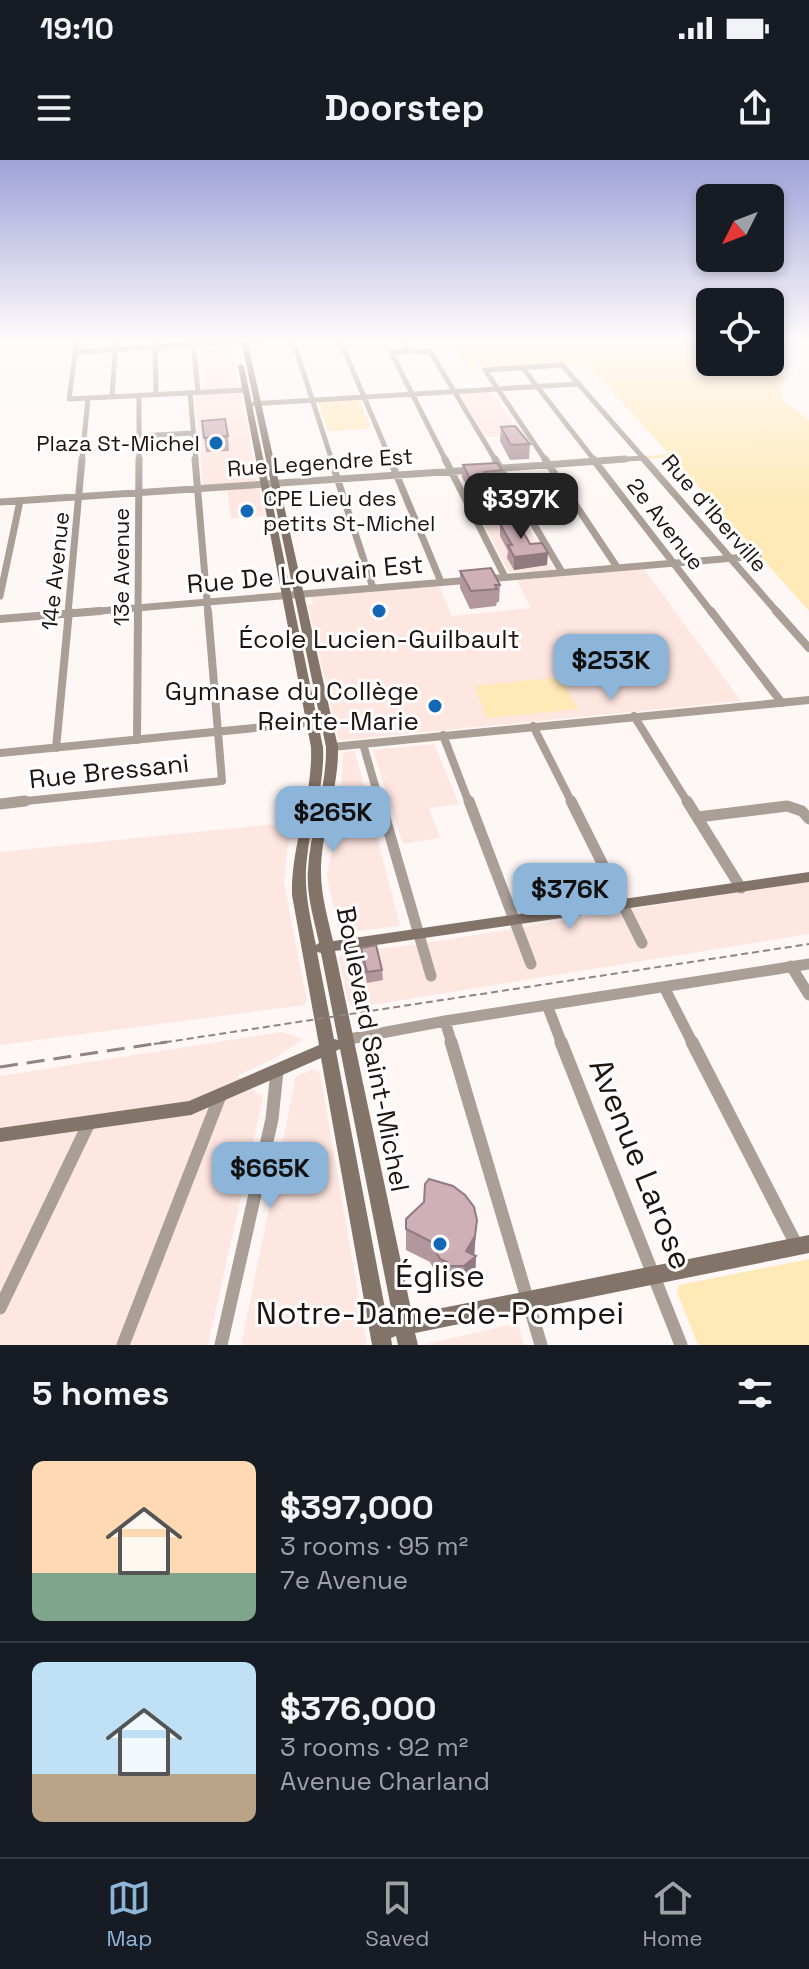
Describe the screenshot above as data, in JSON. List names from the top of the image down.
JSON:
{
  "streets": {
    "main road": ["Boulevard Saint-Michel"],
    "street": [
      "Rue Legendre Est",
      "Rue d'Iberville",
      "2e Avenue",
      "13e Avenue",
      "14e Avenue",
      "Rue De Louvain Est",
      "Rue Bressani",
      "Avenue Larose"
    ]
  },
  "crossings": [
    ["Rue Legendre Est", "Rue d'Iberville"],
    ["Rue Legendre Est", "2e Avenue"],
    ["Rue Legendre Est", "13e Avenue"],
    ["Rue Legendre Est", "14e Avenue"],
    ["Rue Legendre Est", "Boulevard Saint-Michel"],
    ["Rue d'Iberville", "Rue De Louvain Est"],
    ["2e Avenue", "Rue De Louvain Est"],
    ["13e Avenue", "Rue De Louvain Est"],
    ["14e Avenue", "Rue De Louvain Est"],
    ["Rue De Louvain Est", "Boulevard Saint-Michel"]
  ],
  "places": [
    "Plaza St-Michel",
    "CPE Lieu des petits St-Michel",
    "École Lucien-Guilbault",
    "Gymnase du Collège Reinte-Marie",
    "Église Notre-Dame-de-Pompei"
  ],
  "north": "bottom left",
  "page": {
    "status": "19:10",
    "header": "Doorstep",
    "price": [
      "$397K",
      "$253K",
      "$265K",
      "$376K",
      "$665K"
    ],
    "heading": "5 homes",
    "list": [
      {
        "name": "$397,000",
        "note": "3 rooms · 95 m² · 7e Avenue"
      },
      {
        "name": "$376,000",
        "note": "3 rooms · 92 m² · Avenue Charland"
      }
    ],
    "tabs": ["Map", "Saved", "Home"]
  }
}
